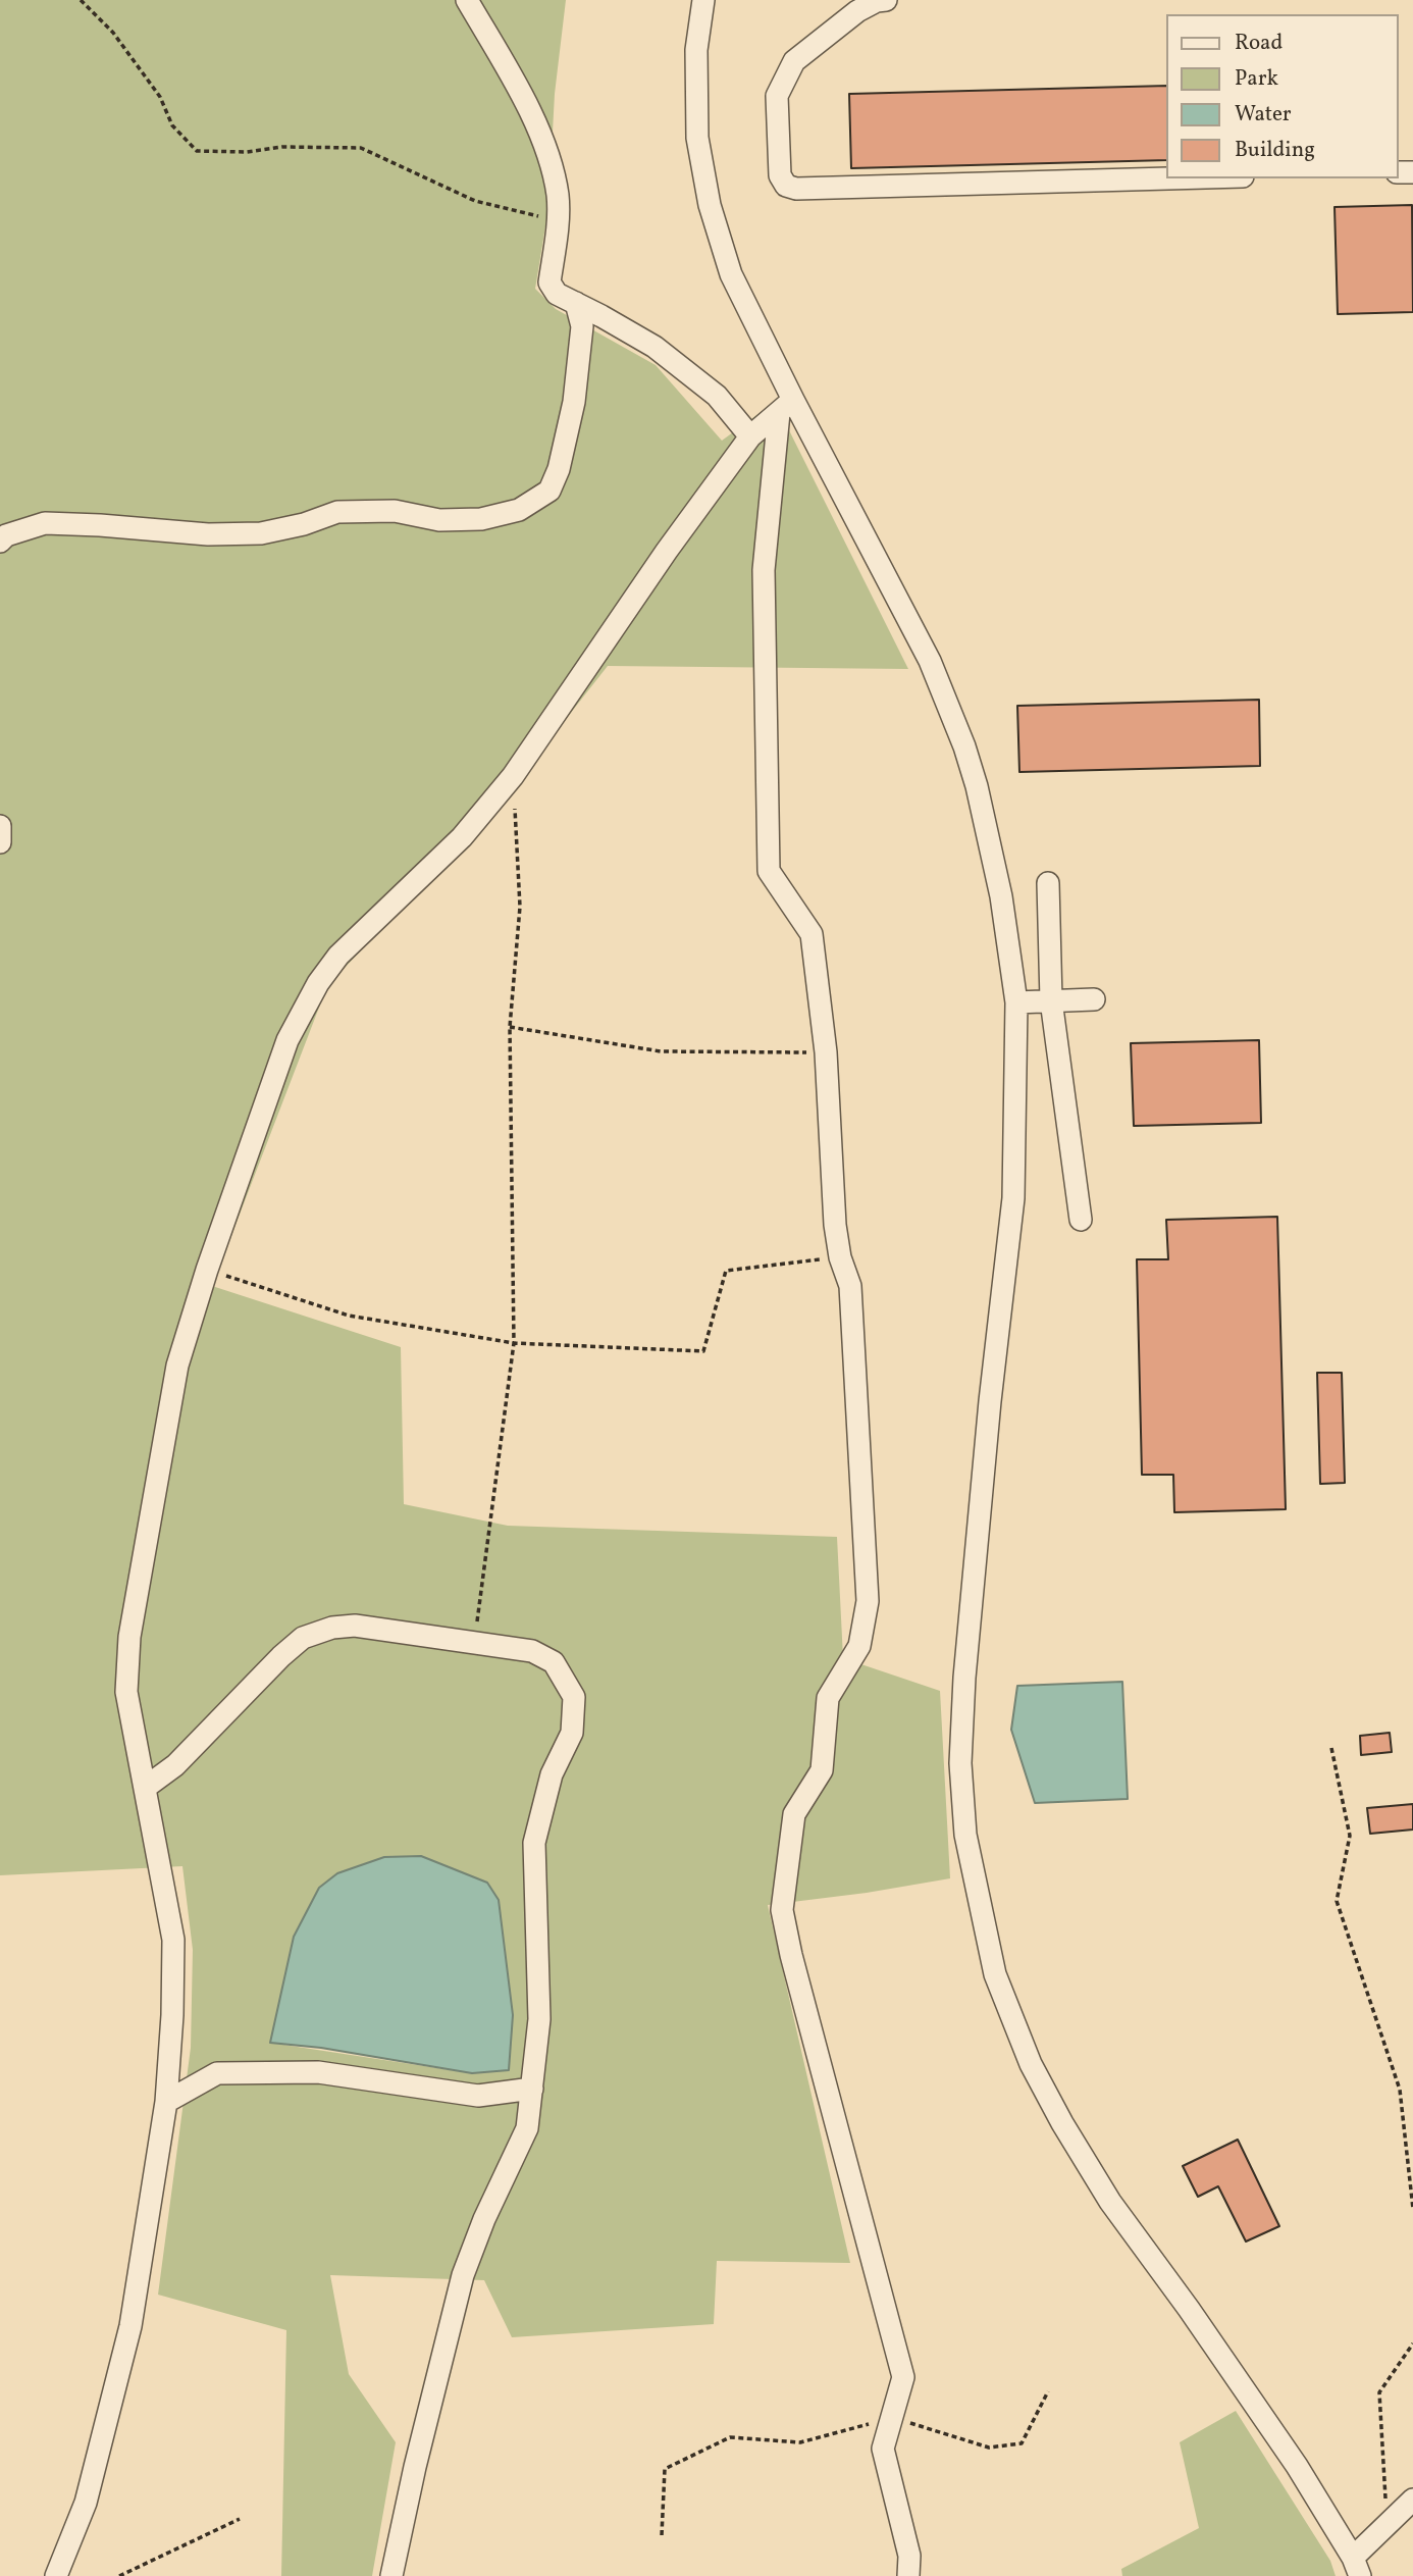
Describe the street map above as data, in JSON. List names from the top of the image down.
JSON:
{
  "legend": [
    "Road",
    "Park",
    "Water",
    "Building"
  ]
}
